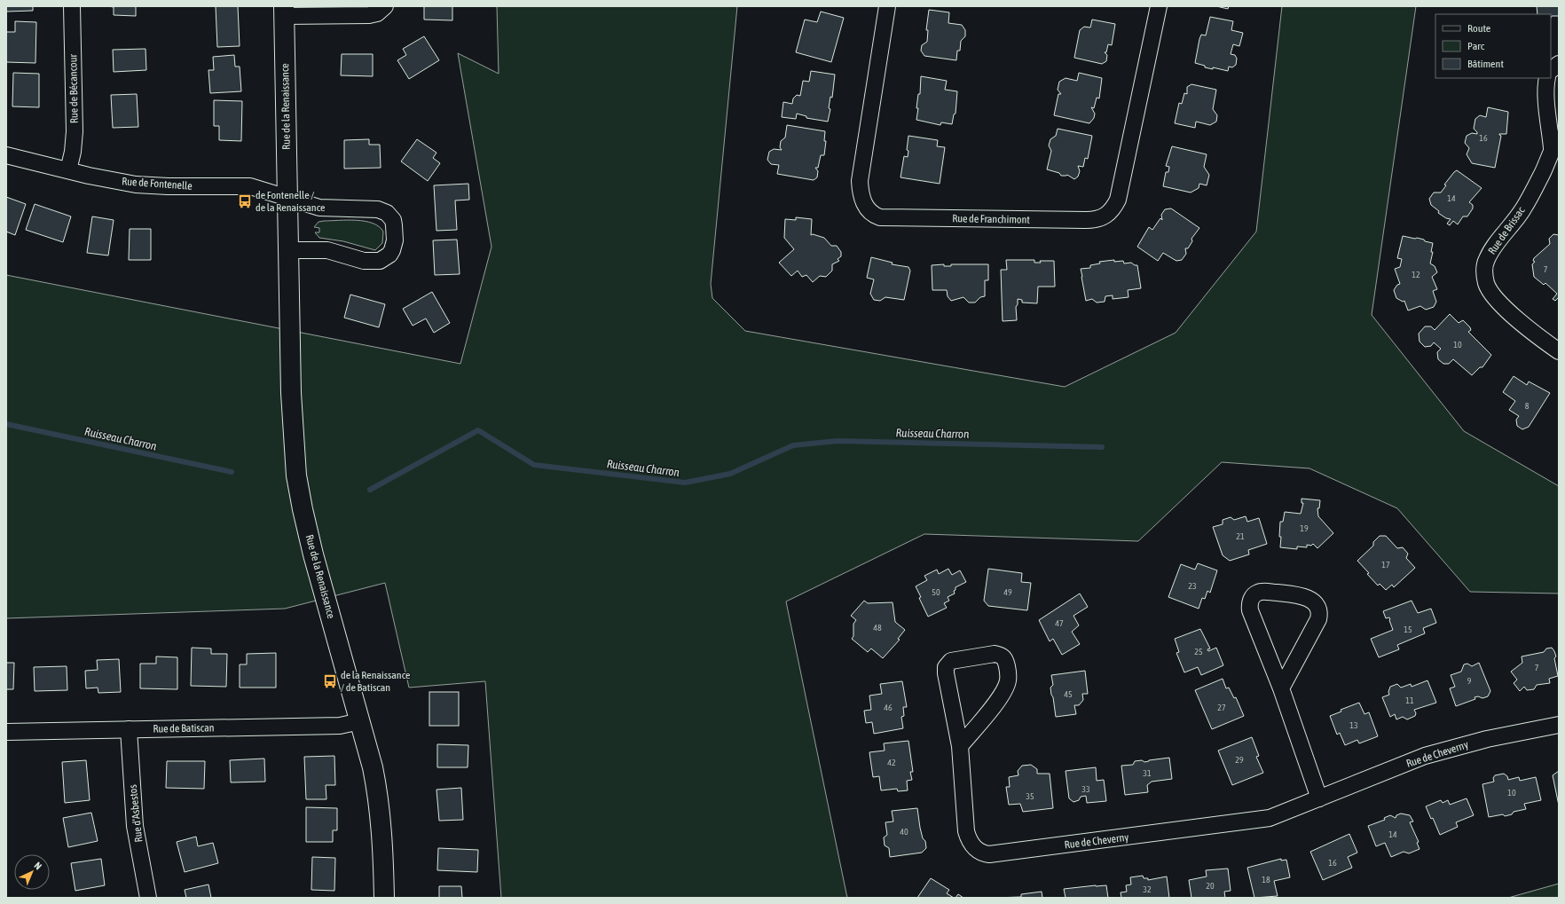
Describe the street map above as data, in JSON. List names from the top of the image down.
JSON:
{
  "streets": {
    "street": [
      "Rue de Bécancour",
      "Rue de la Renaissance",
      "Rue de Fontenelle",
      "Rue de Franchimont",
      "Rue de Brissac",
      "Rue de Batiscan",
      "Rue de Cheverny",
      "Rue d'Asbestos"
    ]
  },
  "crossings": [
    ["Rue de Bécancour", "Rue de Fontenelle"],
    ["Rue de la Renaissance", "Rue de Fontenelle"],
    ["Rue de la Renaissance", "Rue de Batiscan"],
    ["Rue de Batiscan", "Rue d'Asbestos"]
  ],
  "water": ["Ruisseau Charron"],
  "places": {
    "bus stop": ["de Fontenelle / de la Renaissance", "de la Renaissance / de Batiscan"]
  },
  "house_numbers": [
    "16",
    "14",
    "7",
    "12",
    "10",
    "8",
    "19",
    "21",
    "17",
    "23",
    "50",
    "49",
    "47",
    "48",
    "15",
    "25",
    "7",
    "9",
    "45",
    "11",
    "46",
    "27",
    "13",
    "29",
    "42",
    "31",
    "33",
    "10",
    "35",
    "40",
    "14",
    "16",
    "18",
    "20",
    "32"
  ],
  "legend": ["Route", "Parc", "Bâtiment"],
  "north": "top right"
}
